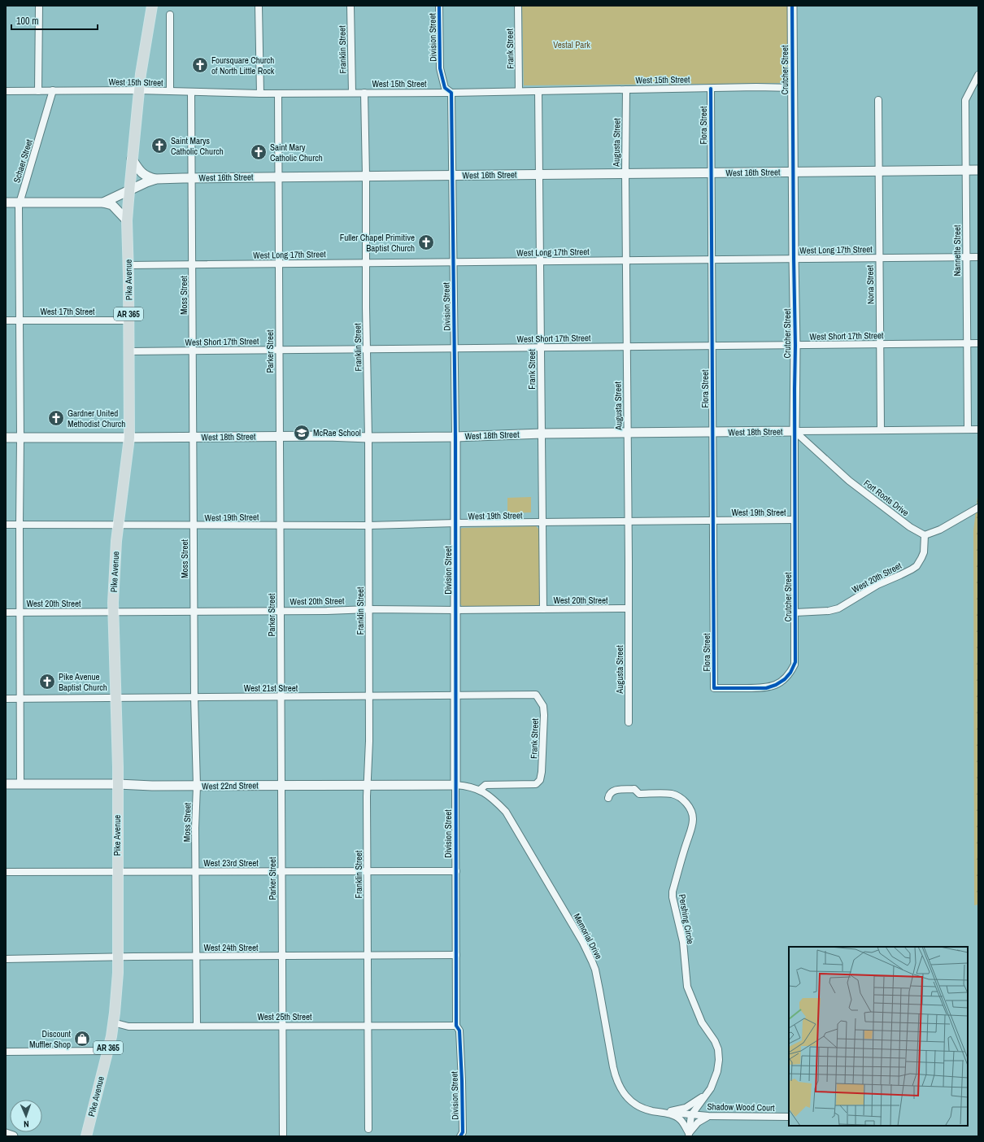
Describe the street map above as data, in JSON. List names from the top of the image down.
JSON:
{
  "streets": {
    "main road": ["Pike Avenue", "AR 365"],
    "street": [
      "Division Street",
      "Frank Street",
      "Franklin Street",
      "Crutcher Street",
      "West 15th Street",
      "Flora Street",
      "Augusta Street",
      "Schaer Street",
      "West 16th Street",
      "West Long 17th Street",
      "Nannette Street",
      "Nona Street",
      "Moss Street",
      "West 17th Street",
      "West Short 17th Street",
      "Parker Street",
      "West 18th Street",
      "Fort Roots Drive",
      "West 19th Street",
      "West 20th Street",
      "West 21st Street",
      "West 22nd Street",
      "West 23rd Street",
      "Pershing Circle",
      "Memorial Drive",
      "West 24th Street",
      "West 25th Street",
      "Shadow Wood Court"
    ]
  },
  "crossings": [
    ["Division Street", "West 15th Street"],
    ["Division Street", "West 16th Street"],
    ["Division Street", "West Long 17th Street"],
    ["Division Street", "West Short 17th Street"],
    ["Division Street", "West 18th Street"],
    ["Division Street", "West 19th Street"],
    ["Division Street", "West 20th Street"],
    ["Division Street", "West 21st Street"],
    ["Division Street", "West 22nd Street"],
    ["Division Street", "West 23rd Street"],
    ["Division Street", "Memorial Drive"],
    ["Division Street", "West 24th Street"],
    ["Division Street", "West 25th Street"],
    ["Frank Street", "West 15th Street"],
    ["Frank Street", "West 16th Street"],
    ["Frank Street", "West Long 17th Street"],
    ["Frank Street", "West Short 17th Street"],
    ["Frank Street", "West 18th Street"],
    ["Frank Street", "West 19th Street"],
    ["Frank Street", "West 20th Street"],
    ["Frank Street", "West 21st Street"],
    ["Frank Street", "Memorial Drive"],
    ["Franklin Street", "West 15th Street"],
    ["Franklin Street", "West 16th Street"],
    ["Franklin Street", "West Long 17th Street"],
    ["Franklin Street", "West Short 17th Street"],
    ["Franklin Street", "West 18th Street"],
    ["Franklin Street", "West 19th Street"],
    ["Franklin Street", "West 20th Street"],
    ["Franklin Street", "West 21st Street"],
    ["Franklin Street", "West 22nd Street"],
    ["Franklin Street", "West 23rd Street"],
    ["Franklin Street", "West 24th Street"],
    ["Franklin Street", "West 25th Street"],
    ["Crutcher Street", "West 15th Street"],
    ["Crutcher Street", "Flora Street"],
    ["Crutcher Street", "West 16th Street"],
    ["Crutcher Street", "West Long 17th Street"],
    ["Crutcher Street", "West Short 17th Street"],
    ["Crutcher Street", "West 18th Street"],
    ["Crutcher Street", "Fort Roots Drive"],
    ["Crutcher Street", "West 19th Street"],
    ["Crutcher Street", "West 20th Street"],
    ["West 15th Street", "Flora Street"],
    ["West 15th Street", "Augusta Street"],
    ["West 15th Street", "Schaer Street"],
    ["West 15th Street", "Pike Avenue"],
    ["West 15th Street", "Moss Street"],
    ["West 15th Street", "Parker Street"],
    ["Flora Street", "West 16th Street"],
    ["Flora Street", "West Long 17th Street"],
    ["Flora Street", "West Short 17th Street"],
    ["Flora Street", "West 18th Street"],
    ["Flora Street", "West 19th Street"],
    ["Augusta Street", "West 16th Street"],
    ["Augusta Street", "West Long 17th Street"],
    ["Augusta Street", "West Short 17th Street"],
    ["Augusta Street", "West 18th Street"],
    ["Augusta Street", "West 19th Street"],
    ["Augusta Street", "West 20th Street"],
    ["Schaer Street", "West 16th Street"],
    ["Schaer Street", "West 17th Street"],
    ["Schaer Street", "West 18th Street"],
    ["Schaer Street", "West 19th Street"],
    ["Schaer Street", "West 20th Street"],
    ["Schaer Street", "West 21st Street"],
    ["Schaer Street", "West 22nd Street"],
    ["West 16th Street", "Nannette Street"],
    ["West 16th Street", "Pike Avenue"],
    ["West 16th Street", "Nona Street"],
    ["West 16th Street", "Moss Street"],
    ["West 16th Street", "Parker Street"],
    ["West Long 17th Street", "Nannette Street"],
    ["West Long 17th Street", "Pike Avenue"],
    ["West Long 17th Street", "Nona Street"],
    ["West Long 17th Street", "Moss Street"],
    ["West Long 17th Street", "Parker Street"],
    ["Nannette Street", "West Short 17th Street"],
    ["Nannette Street", "West 18th Street"],
    ["Pike Avenue", "West 17th Street"],
    ["Pike Avenue", "West Short 17th Street"],
    ["Pike Avenue", "West 18th Street"],
    ["Pike Avenue", "West 19th Street"],
    ["Pike Avenue", "West 20th Street"],
    ["Pike Avenue", "West 21st Street"],
    ["Pike Avenue", "West 22nd Street"],
    ["Pike Avenue", "West 23rd Street"],
    ["Pike Avenue", "West 24th Street"],
    ["Pike Avenue", "West 25th Street"],
    ["Nona Street", "West Short 17th Street"],
    ["Nona Street", "West 18th Street"],
    ["Moss Street", "West Short 17th Street"],
    ["Moss Street", "West 18th Street"],
    ["Moss Street", "West 19th Street"],
    ["Moss Street", "West 20th Street"],
    ["Moss Street", "West 21st Street"],
    ["Moss Street", "West 22nd Street"],
    ["Moss Street", "West 23rd Street"],
    ["Moss Street", "West 24th Street"],
    ["Moss Street", "West 25th Street"],
    ["West Short 17th Street", "Parker Street"],
    ["Parker Street", "West 18th Street"],
    ["Parker Street", "West 19th Street"],
    ["Parker Street", "West 20th Street"],
    ["Parker Street", "West 21st Street"],
    ["Parker Street", "West 22nd Street"],
    ["Parker Street", "West 23rd Street"],
    ["Parker Street", "West 24th Street"],
    ["Parker Street", "West 25th Street"],
    ["West 18th Street", "Fort Roots Drive"],
    ["Fort Roots Drive", "West 20th Street"],
    ["West 22nd Street", "Memorial Drive"],
    ["Pershing Circle", "Memorial Drive"],
    ["Pershing Circle", "Shadow Wood Court"]
  ],
  "parks": ["Vestal Park"],
  "places": {
    "church": [
      "Foursquare Church of North Little Rock",
      "Saint Marys Catholic Church",
      "Saint Mary Catholic Church",
      "Fuller Chapel Primitive Baptist Church",
      "Gardner United Methodist Church",
      "Pike Avenue Baptist Church"
    ],
    "school or university": ["McRae School"],
    "shop": ["Discount Muffler Shop"]
  },
  "scale_bar": "100 m",
  "north": "bottom"
}
